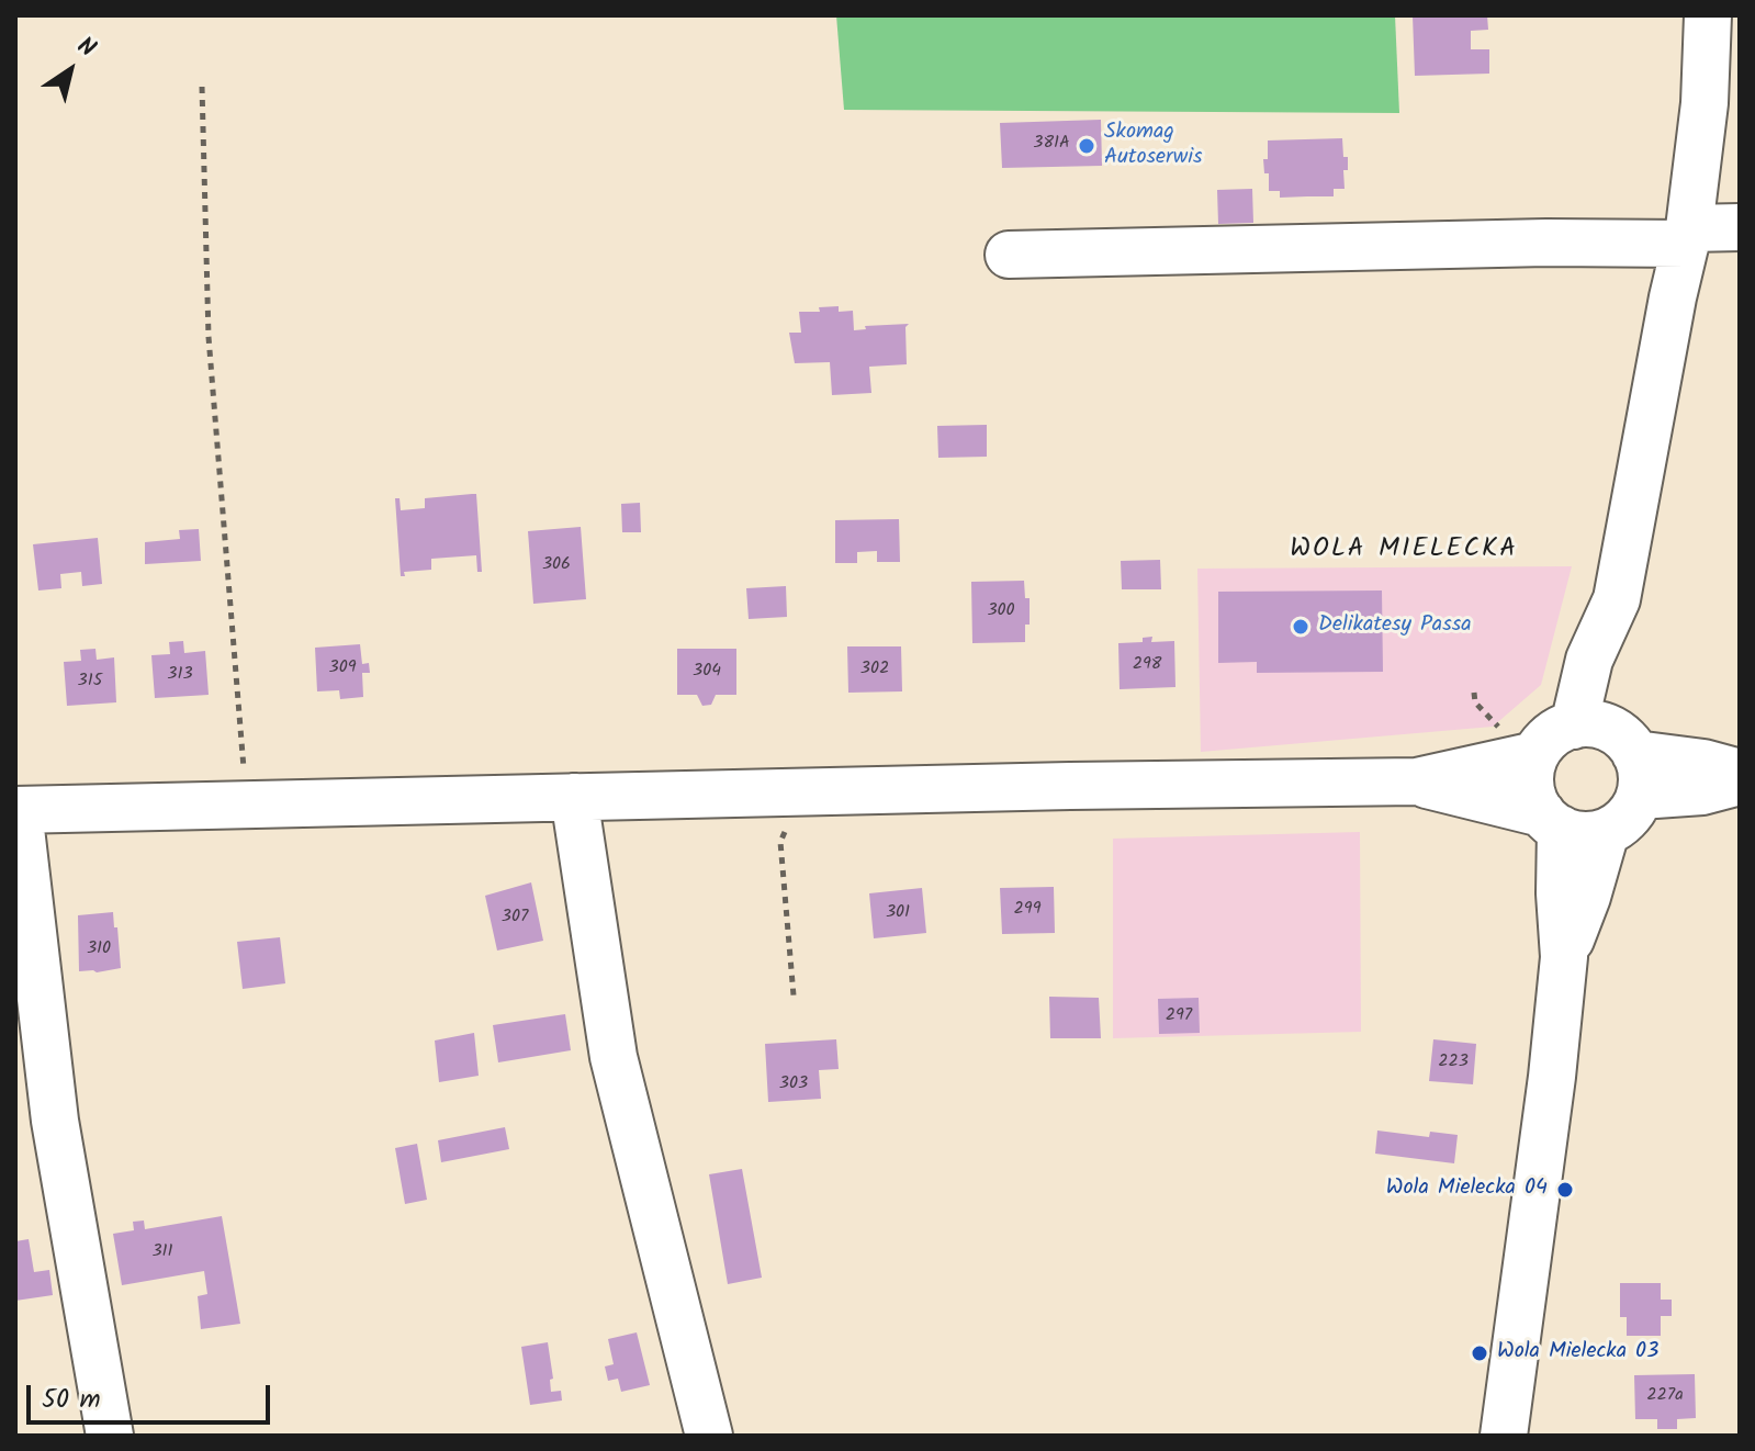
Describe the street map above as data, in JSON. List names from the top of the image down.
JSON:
{
  "districts": ["WOLA MIELECKA"],
  "places": [
    "Skomag Autoserwis",
    "Delikatesy Passa",
    "Wola Mielecka 04",
    "Wola Mielecka 03"
  ],
  "house_numbers": [
    "381A",
    "306",
    "300",
    "298",
    "309",
    "302",
    "304",
    "313",
    "315",
    "299",
    "301",
    "307",
    "310",
    "297",
    "223",
    "303",
    "311",
    "227a"
  ],
  "scale_bar": "50 m",
  "north": "top right"
}
